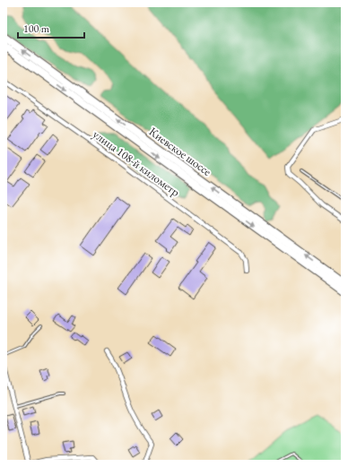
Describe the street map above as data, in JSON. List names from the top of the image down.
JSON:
{
  "streets": {
    "highway": ["Киевское шоссе"],
    "street": ["улица 108-й километр"]
  },
  "scale_bar": "100 m"
}
